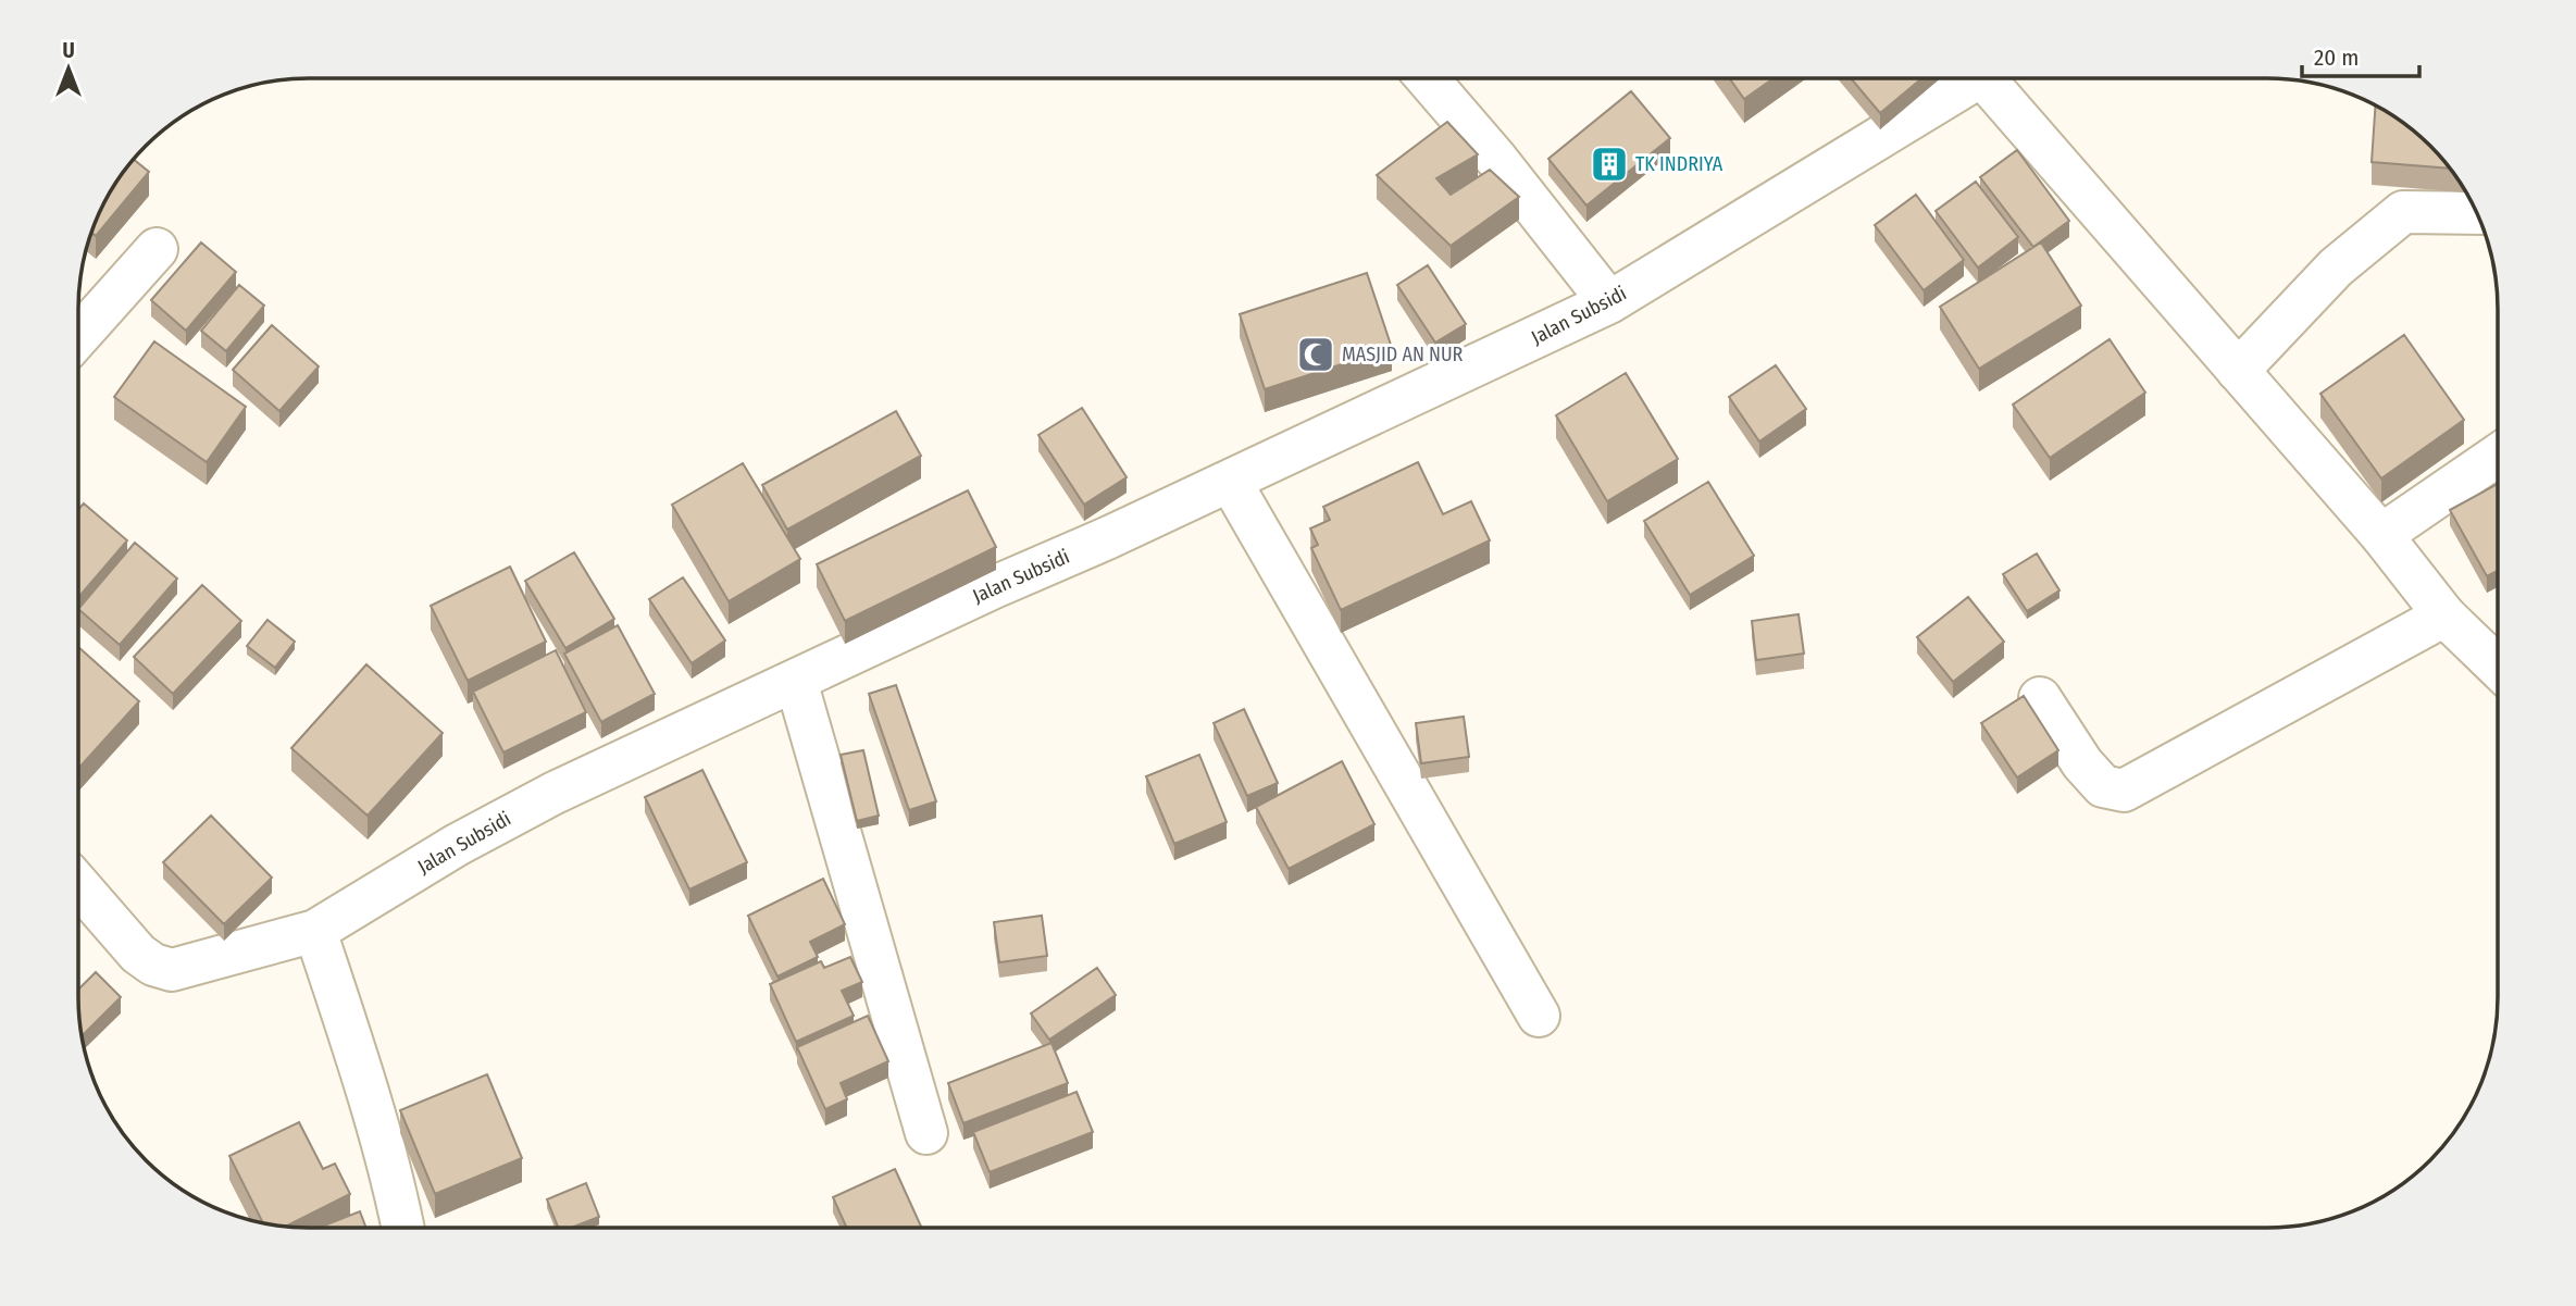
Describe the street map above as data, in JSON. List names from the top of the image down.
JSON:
{
  "streets": {
    "street": ["Jalan Subsidi"]
  },
  "places": {
    "building": ["TK INDRIYA"],
    "mosque": ["MASJID AN NUR"]
  },
  "scale_bar": "20 m",
  "north": "top"
}
